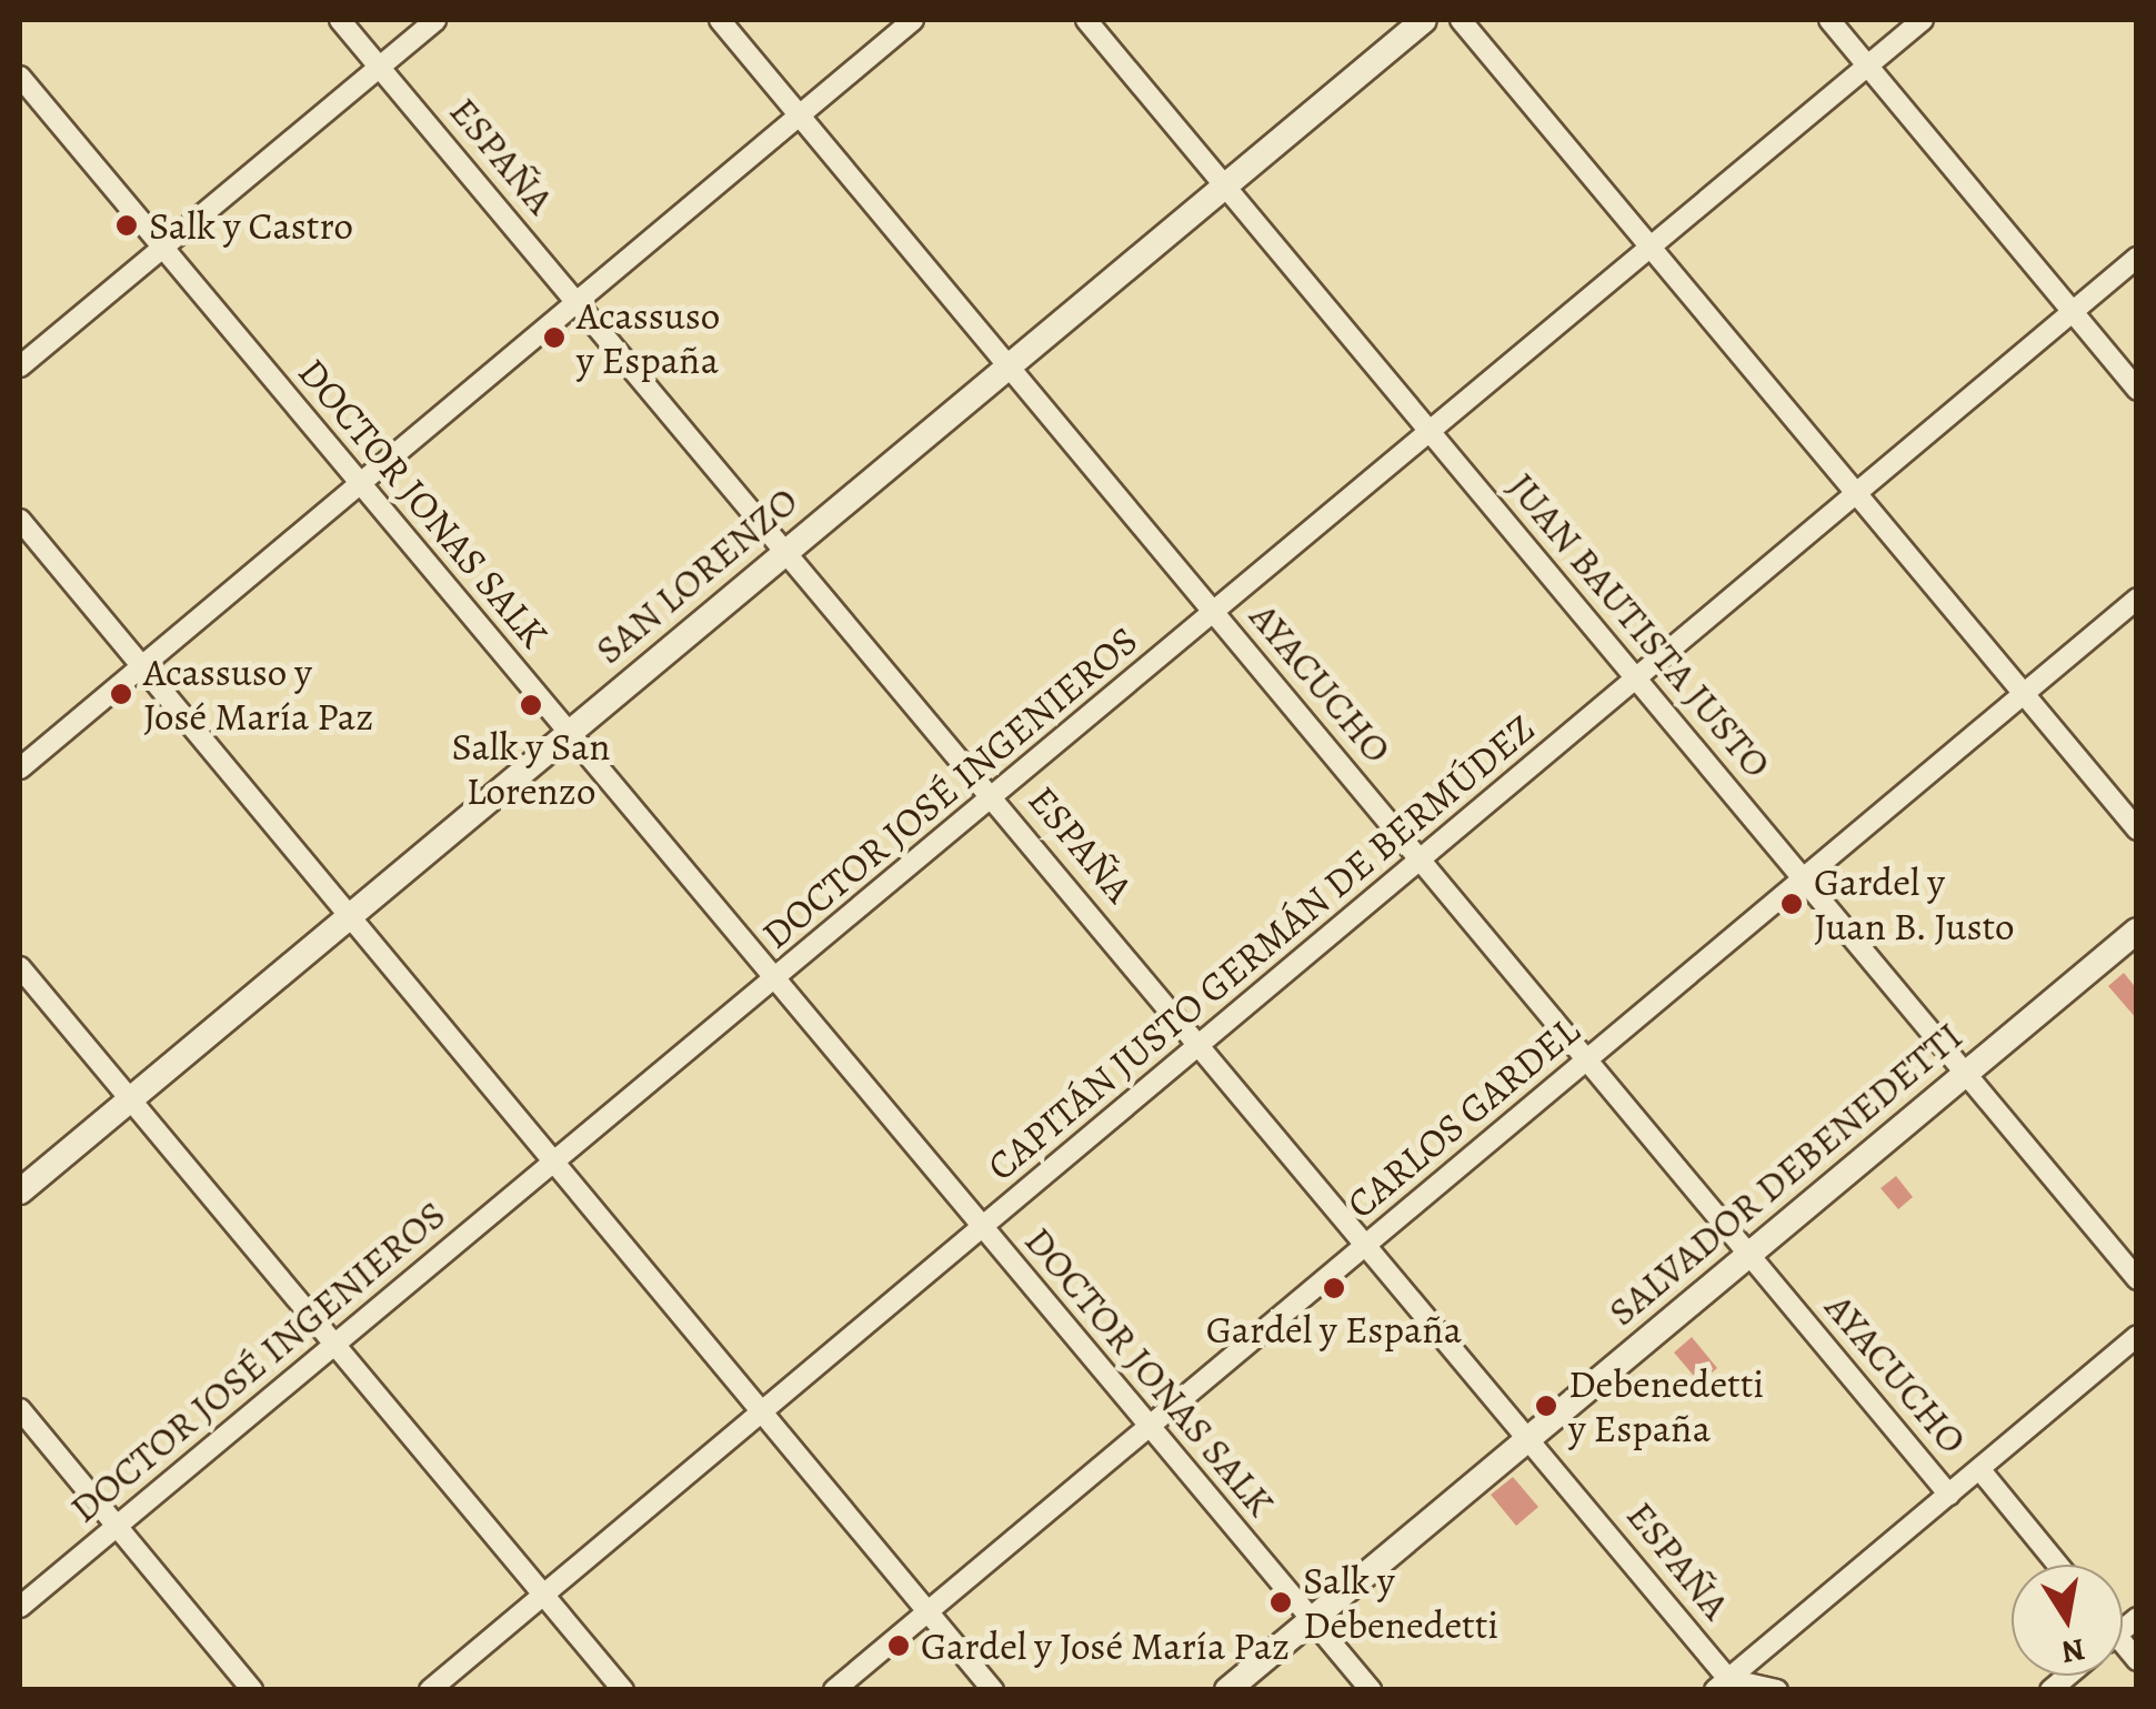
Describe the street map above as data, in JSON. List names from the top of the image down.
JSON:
{
  "streets": {
    "street": [
      "ESPAÑA",
      "DOCTOR JONAS SALK",
      "SAN LORENZO",
      "JUAN BAUTISTA JUSTO",
      "AYACUCHO",
      "DOCTOR JOSÉ INGENIEROS",
      "CAPITÁN JUSTO GERMÁN DE BERMÚDEZ",
      "CARLOS GARDEL",
      "SALVADOR DEBENEDETTI"
    ]
  },
  "crossings": [
    ["ESPAÑA", "SAN LORENZO"],
    ["ESPAÑA", "DOCTOR JOSÉ INGENIEROS"],
    ["ESPAÑA", "CAPITÁN JUSTO GERMÁN DE BERMÚDEZ"],
    ["ESPAÑA", "CARLOS GARDEL"],
    ["ESPAÑA", "SALVADOR DEBENEDETTI"],
    ["DOCTOR JONAS SALK", "SAN LORENZO"],
    ["DOCTOR JONAS SALK", "DOCTOR JOSÉ INGENIEROS"],
    ["DOCTOR JONAS SALK", "CAPITÁN JUSTO GERMÁN DE BERMÚDEZ"],
    ["DOCTOR JONAS SALK", "CARLOS GARDEL"],
    ["DOCTOR JONAS SALK", "SALVADOR DEBENEDETTI"],
    ["SAN LORENZO", "JUAN BAUTISTA JUSTO"],
    ["SAN LORENZO", "AYACUCHO"],
    ["JUAN BAUTISTA JUSTO", "DOCTOR JOSÉ INGENIEROS"],
    ["JUAN BAUTISTA JUSTO", "CAPITÁN JUSTO GERMÁN DE BERMÚDEZ"],
    ["JUAN BAUTISTA JUSTO", "CARLOS GARDEL"],
    ["JUAN BAUTISTA JUSTO", "SALVADOR DEBENEDETTI"],
    ["AYACUCHO", "DOCTOR JOSÉ INGENIEROS"],
    ["AYACUCHO", "CAPITÁN JUSTO GERMÁN DE BERMÚDEZ"],
    ["AYACUCHO", "CARLOS GARDEL"],
    ["AYACUCHO", "SALVADOR DEBENEDETTI"]
  ],
  "places": [
    "Salk y Castro",
    "Acassuso y España",
    "Acassuso y José María Paz",
    "Salk y San Lorenzo",
    "Gardel y Juan B. Justo",
    "Gardel y España",
    "Debenedetti y España",
    "Salk y Debenedetti",
    "Gardel y José María Paz"
  ],
  "north": "bottom"
}
